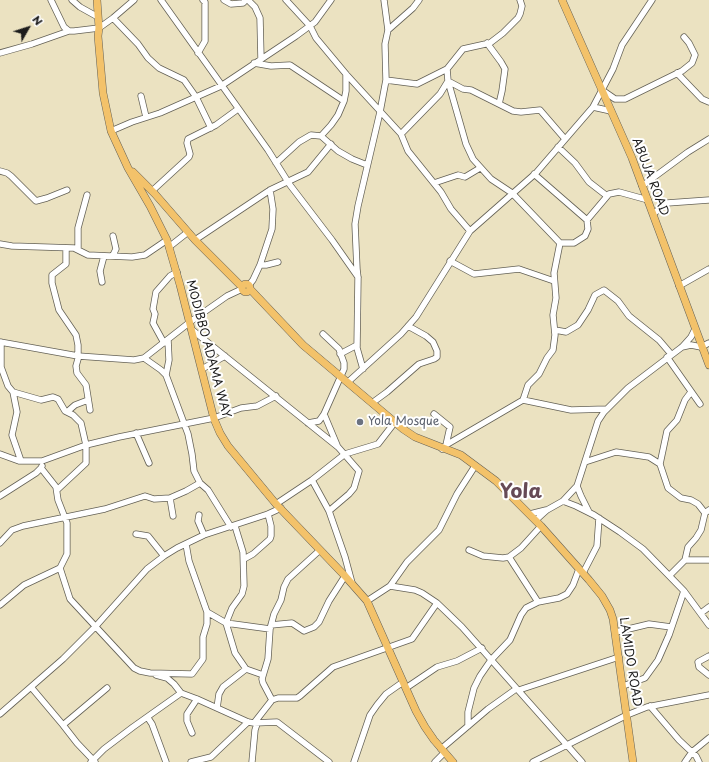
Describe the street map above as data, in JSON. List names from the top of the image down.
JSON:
{
  "streets": {
    "main road": ["ABUJA ROAD", "MODIBBO ADAMA WAY", "LAMIDO ROAD"]
  },
  "districts": ["Yola"],
  "places": ["Yola Mosque"],
  "north": "top right"
}
